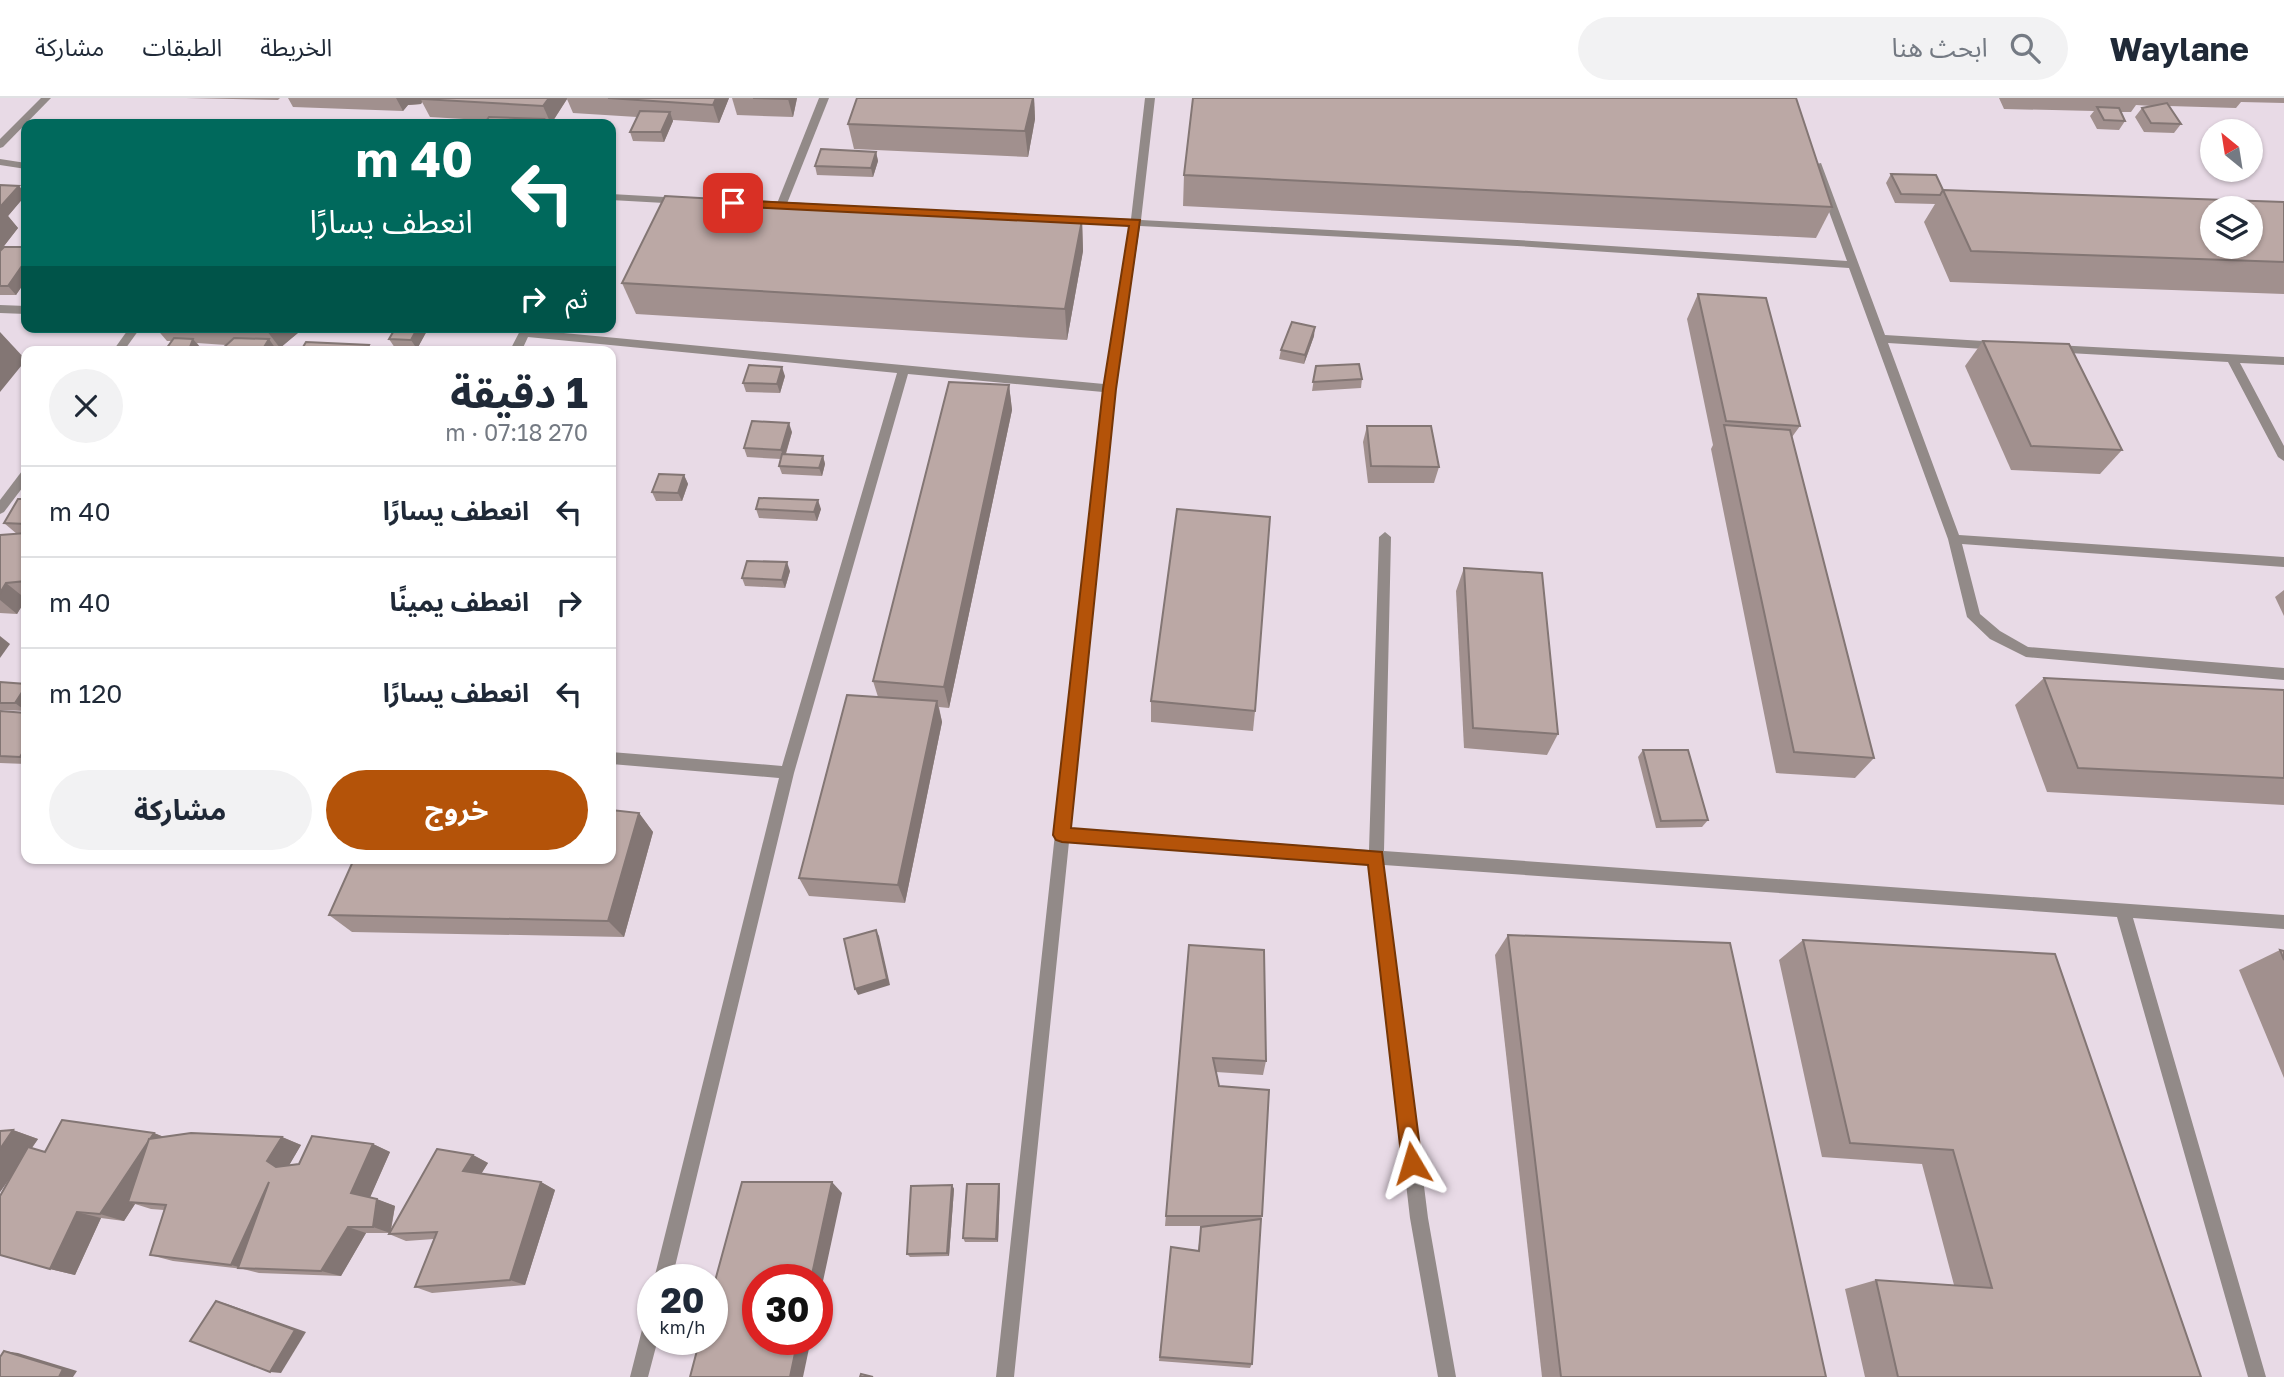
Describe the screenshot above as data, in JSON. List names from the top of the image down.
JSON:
{
  "north": "top left",
  "page": {
    "header": "Waylane",
    "search": "ابحث هنا",
    "nav": ["الخريطة", "الطبقات", "مشاركة"],
    "turn": ["40 m", "انعطف يسارًا"],
    "then": "ثم",
    "heading": ["1 دقيقة", "270 m · 07:18"],
    "list": [
      {
        "name": "انعطف يسارًا",
        "value": "40 m"
      },
      {
        "name": "انعطف يمينًا",
        "value": "40 m"
      },
      {
        "name": "انعطف يسارًا",
        "value": "120 m"
      }
    ],
    "buttons": ["خروج", "مشاركة"],
    "speed": "20 km/h",
    "limit": "30"
  }
}
